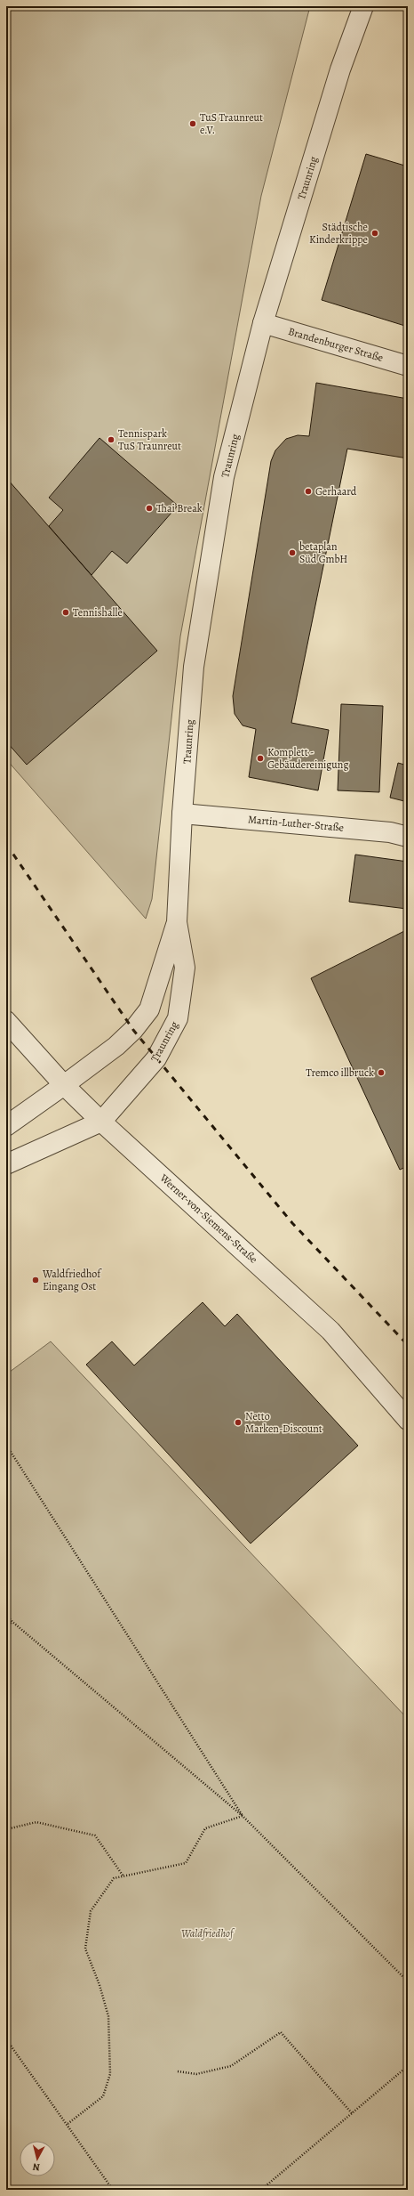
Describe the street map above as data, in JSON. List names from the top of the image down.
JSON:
{
  "streets": {
    "street": [
      "Traunring",
      "Brandenburger Straße",
      "Martin-Luther-Straße",
      "Werner-von-Siemens-Straße"
    ]
  },
  "crossings": [
    ["Traunring", "Brandenburger Straße"],
    ["Traunring", "Martin-Luther-Straße"],
    ["Traunring", "Werner-von-Siemens-Straße"]
  ],
  "parks": ["Waldfriedhof"],
  "places": [
    "TuS Traunreut e.V.",
    "Städtische Kinderkrippe",
    "Tennispark TuS Traunreut",
    "Gerhaard",
    "Thai Break",
    "betaplan Süd GmbH",
    "Tennishalle",
    "Komplett - Gebäudereinigung",
    "Tremco illbruck",
    "Waldfriedhof Eingang Ost",
    "Netto Marken-Discount"
  ],
  "north": "bottom"
}
